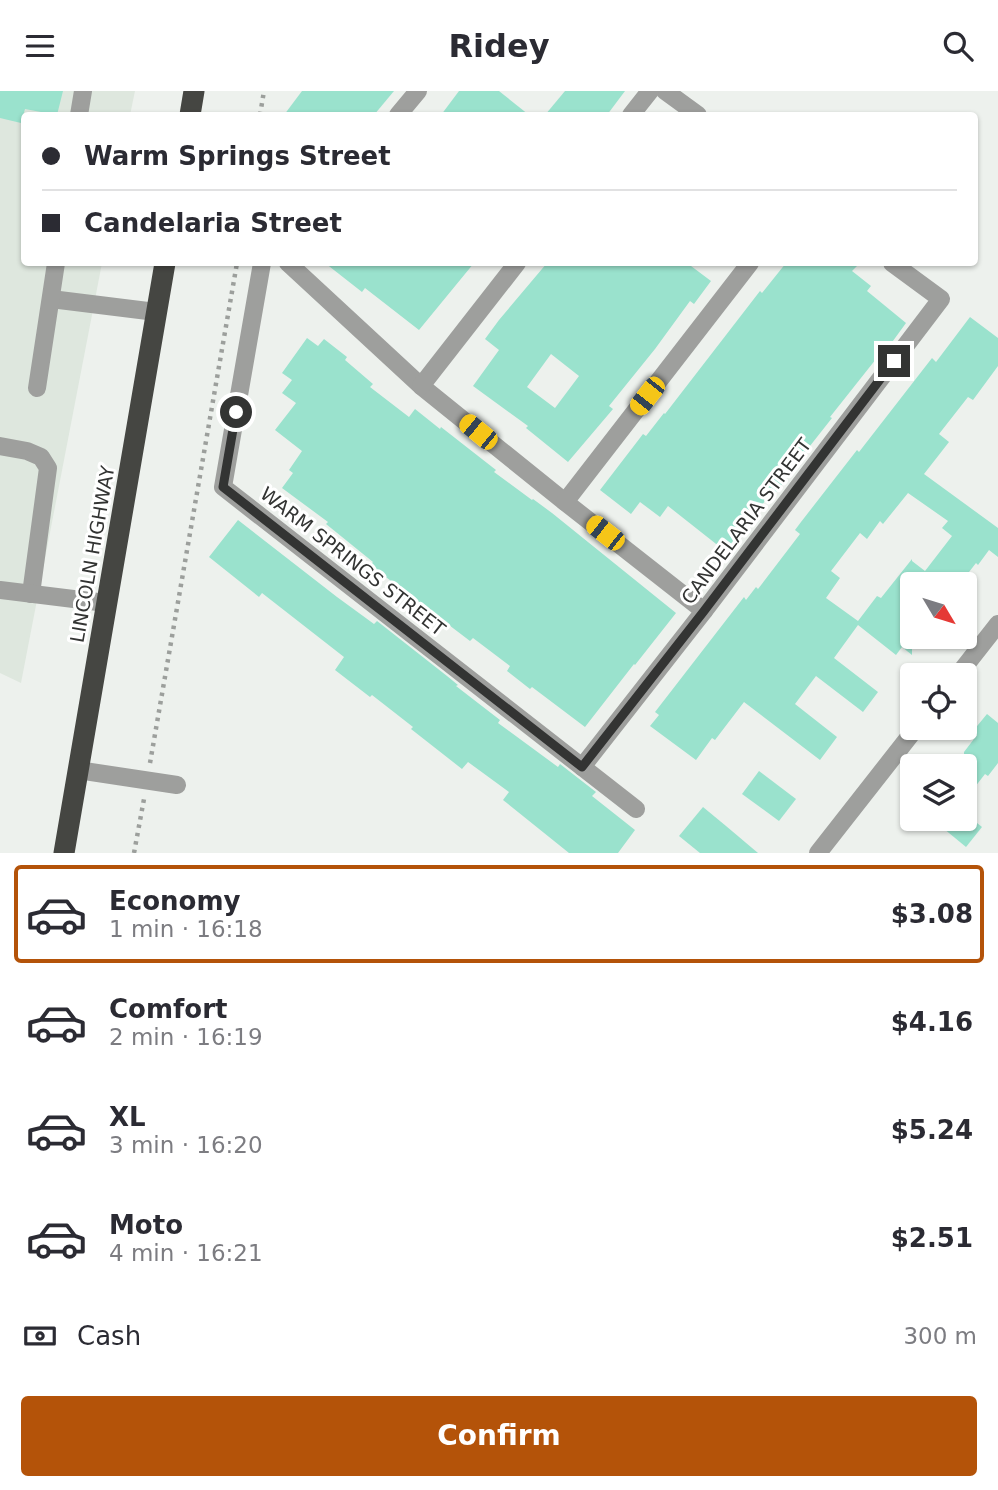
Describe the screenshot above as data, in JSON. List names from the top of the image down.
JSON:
{
  "streets": {
    "highway": ["LINCOLN HIGHWAY"],
    "street": ["CANDELARIA STREET", "WARM SPRINGS STREET"]
  },
  "crossings": [
    ["CANDELARIA STREET", "WARM SPRINGS STREET"]
  ],
  "north": "bottom right",
  "page": {
    "header": "Ridey",
    "banner": ["Warm Springs Street", "Candelaria Street"],
    "list": [
      {
        "name": "Economy",
        "note": "1 min · 16:18",
        "value": "$3.08"
      },
      {
        "name": "Comfort",
        "note": "2 min · 16:19",
        "value": "$4.16"
      },
      {
        "name": "XL",
        "note": "3 min · 16:20",
        "value": "$5.24"
      },
      {
        "name": "Moto",
        "note": "4 min · 16:21",
        "value": "$2.51"
      }
    ],
    "pay": ["Cash", "300 m"],
    "buttons": "Confirm"
  }
}
